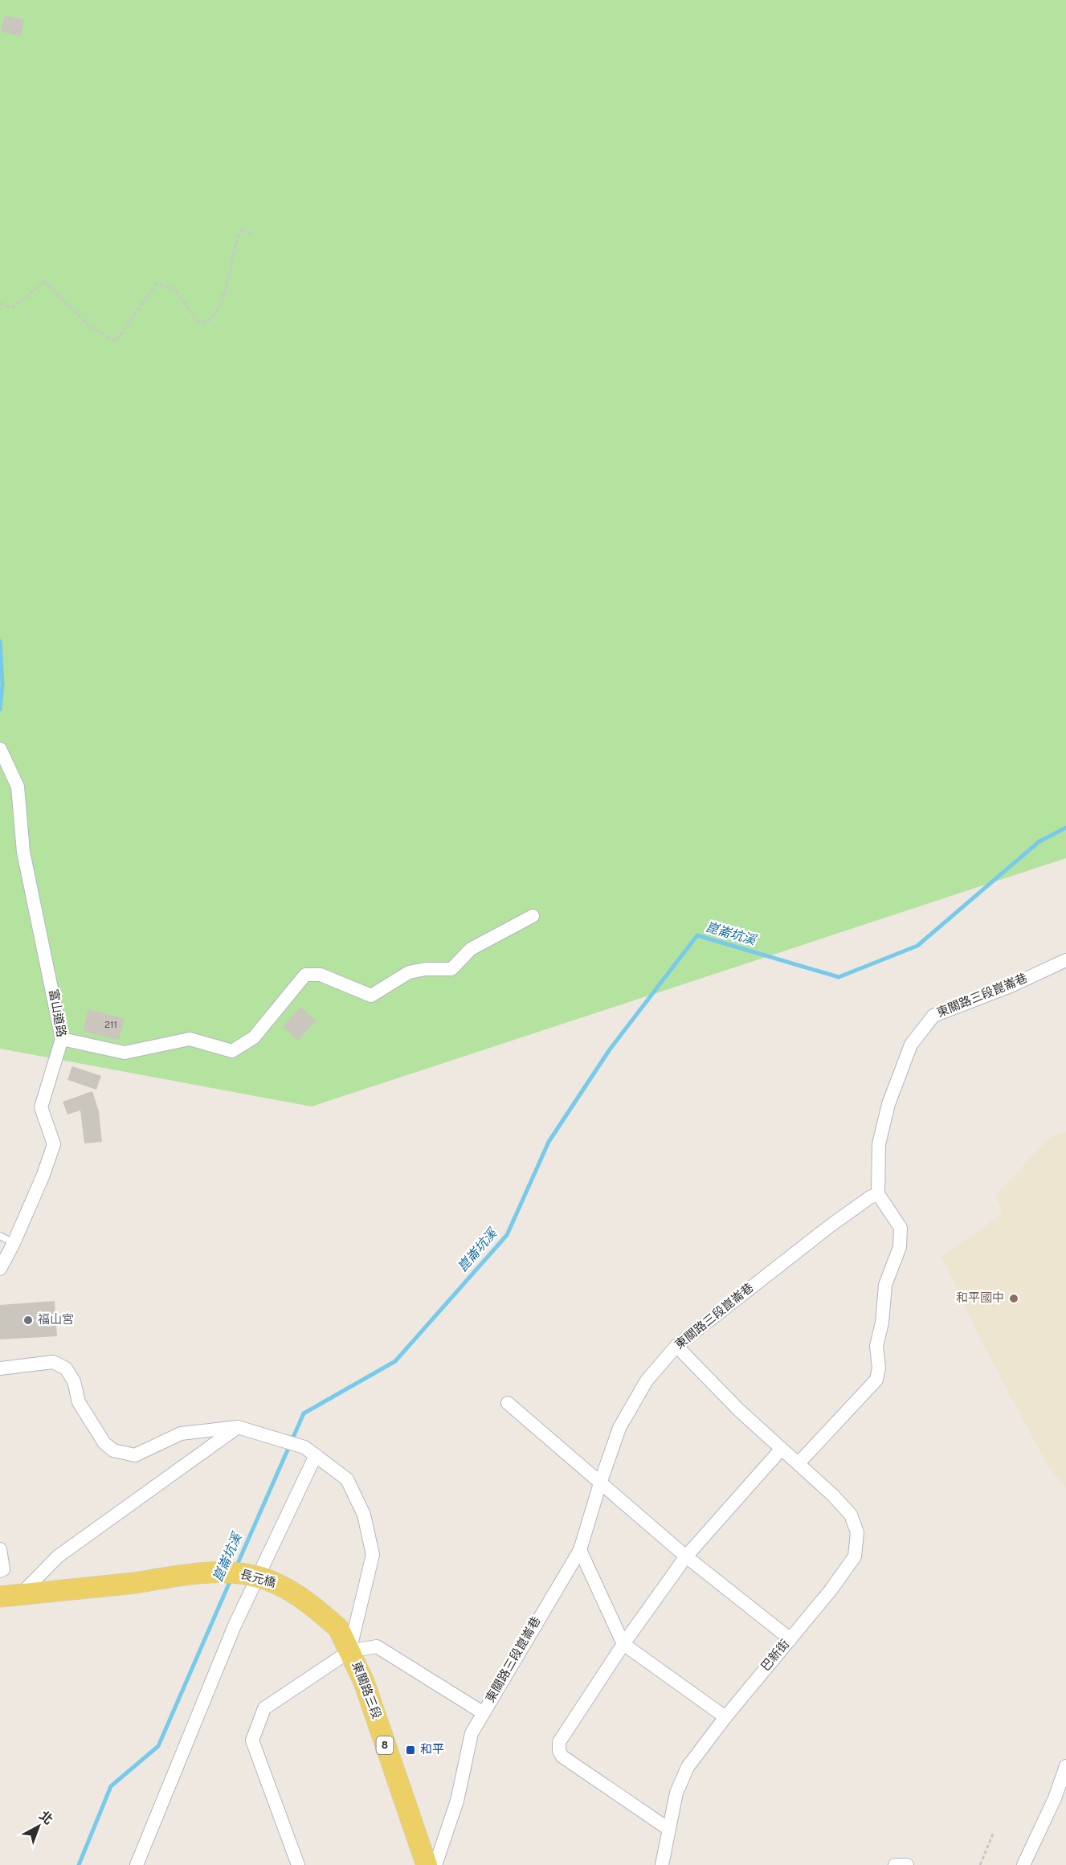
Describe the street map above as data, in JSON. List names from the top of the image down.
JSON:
{
  "streets": {
    "main road": ["長元橋", "東關路三段", "8"],
    "street": ["東關路三段崑崙巷", "富山道路", "巴新街"]
  },
  "crossings": [
    ["東關路三段崑崙巷", "巴新街"],
    ["長元橋", "東關路三段"]
  ],
  "water": ["崑崙坑溪"],
  "places": {
    "other": ["和平國中", "福山宮"],
    "transit": ["和平"]
  },
  "house_numbers": ["211"],
  "north": "top right"
}
